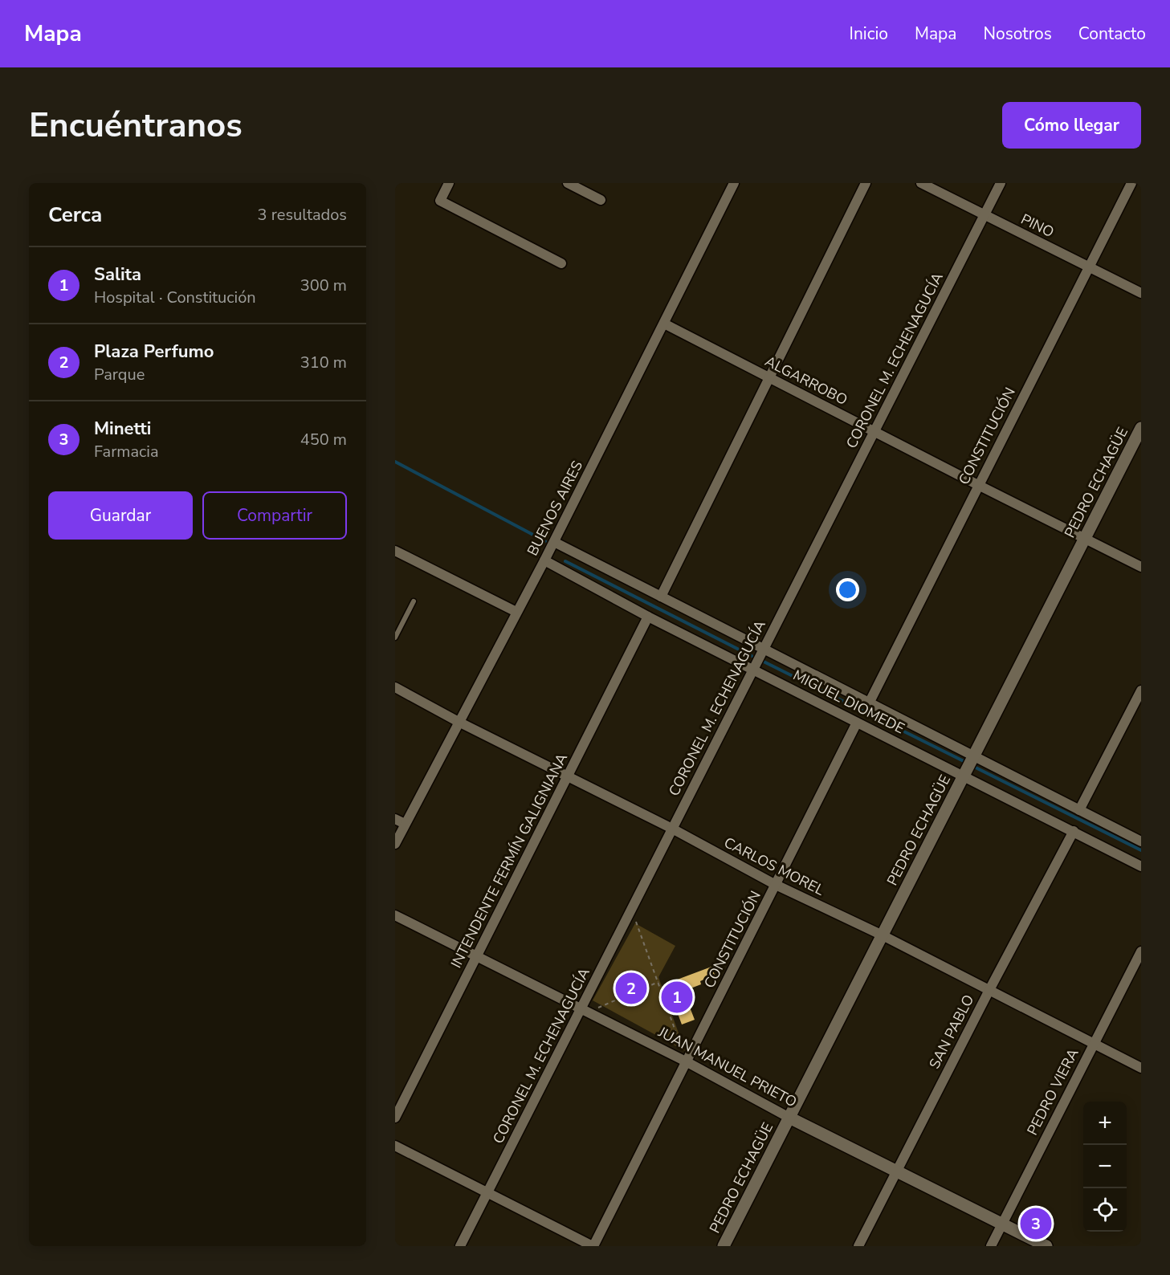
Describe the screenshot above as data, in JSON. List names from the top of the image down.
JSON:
{
  "streets": {
    "street": [
      "PINO",
      "CORONEL M. ECHENAGUCÍA",
      "ALGARROBO",
      "CONSTITUCIÓN",
      "PEDRO ECHAGÜE",
      "BUENOS AIRES",
      "MIGUEL DIOMEDE",
      "INTENDENTE FERMÍN GALIGNIANA",
      "CARLOS MOREL",
      "SAN PABLO",
      "JUAN MANUEL PRIETO",
      "PEDRO VIERA"
    ]
  },
  "crossings": [
    ["PINO", "CORONEL M. ECHENAGUCÍA"],
    ["PINO", "CONSTITUCIÓN"],
    ["CORONEL M. ECHENAGUCÍA", "ALGARROBO"],
    ["CORONEL M. ECHENAGUCÍA", "MIGUEL DIOMEDE"],
    ["CORONEL M. ECHENAGUCÍA", "CARLOS MOREL"],
    ["CORONEL M. ECHENAGUCÍA", "JUAN MANUEL PRIETO"],
    ["ALGARROBO", "CONSTITUCIÓN"],
    ["ALGARROBO", "PEDRO ECHAGÜE"],
    ["ALGARROBO", "BUENOS AIRES"],
    ["CONSTITUCIÓN", "MIGUEL DIOMEDE"],
    ["CONSTITUCIÓN", "CARLOS MOREL"],
    ["CONSTITUCIÓN", "JUAN MANUEL PRIETO"],
    ["PEDRO ECHAGÜE", "MIGUEL DIOMEDE"],
    ["PEDRO ECHAGÜE", "CARLOS MOREL"],
    ["PEDRO ECHAGÜE", "JUAN MANUEL PRIETO"],
    ["BUENOS AIRES", "MIGUEL DIOMEDE"],
    ["BUENOS AIRES", "CARLOS MOREL"],
    ["MIGUEL DIOMEDE", "INTENDENTE FERMÍN GALIGNIANA"],
    ["MIGUEL DIOMEDE", "SAN PABLO"],
    ["INTENDENTE FERMÍN GALIGNIANA", "CARLOS MOREL"],
    ["INTENDENTE FERMÍN GALIGNIANA", "JUAN MANUEL PRIETO"],
    ["CARLOS MOREL", "SAN PABLO"],
    ["CARLOS MOREL", "PEDRO VIERA"],
    ["SAN PABLO", "JUAN MANUEL PRIETO"],
    ["JUAN MANUEL PRIETO", "PEDRO VIERA"]
  ],
  "page": {
    "header": "Mapa",
    "nav": [
      "Inicio",
      "Mapa",
      "Nosotros",
      "Contacto"
    ],
    "buttons": [
      "Cómo llegar",
      ["Guardar", "Compartir"]
    ],
    "title": "Encuéntranos",
    "heading": ["Cerca", "3 resultados"],
    "list": [
      {
        "mark": "1",
        "name": "Salita",
        "note": "Hospital · Constitución",
        "value": "300 m"
      },
      {
        "mark": "2",
        "name": "Plaza Perfumo",
        "note": "Parque",
        "value": "310 m"
      },
      {
        "mark": "3",
        "name": "Minetti",
        "note": "Farmacia",
        "value": "450 m"
      }
    ],
    "pins": ["2", "1", "3"],
    "map_buttons": ["+", "−"]
  }
}
